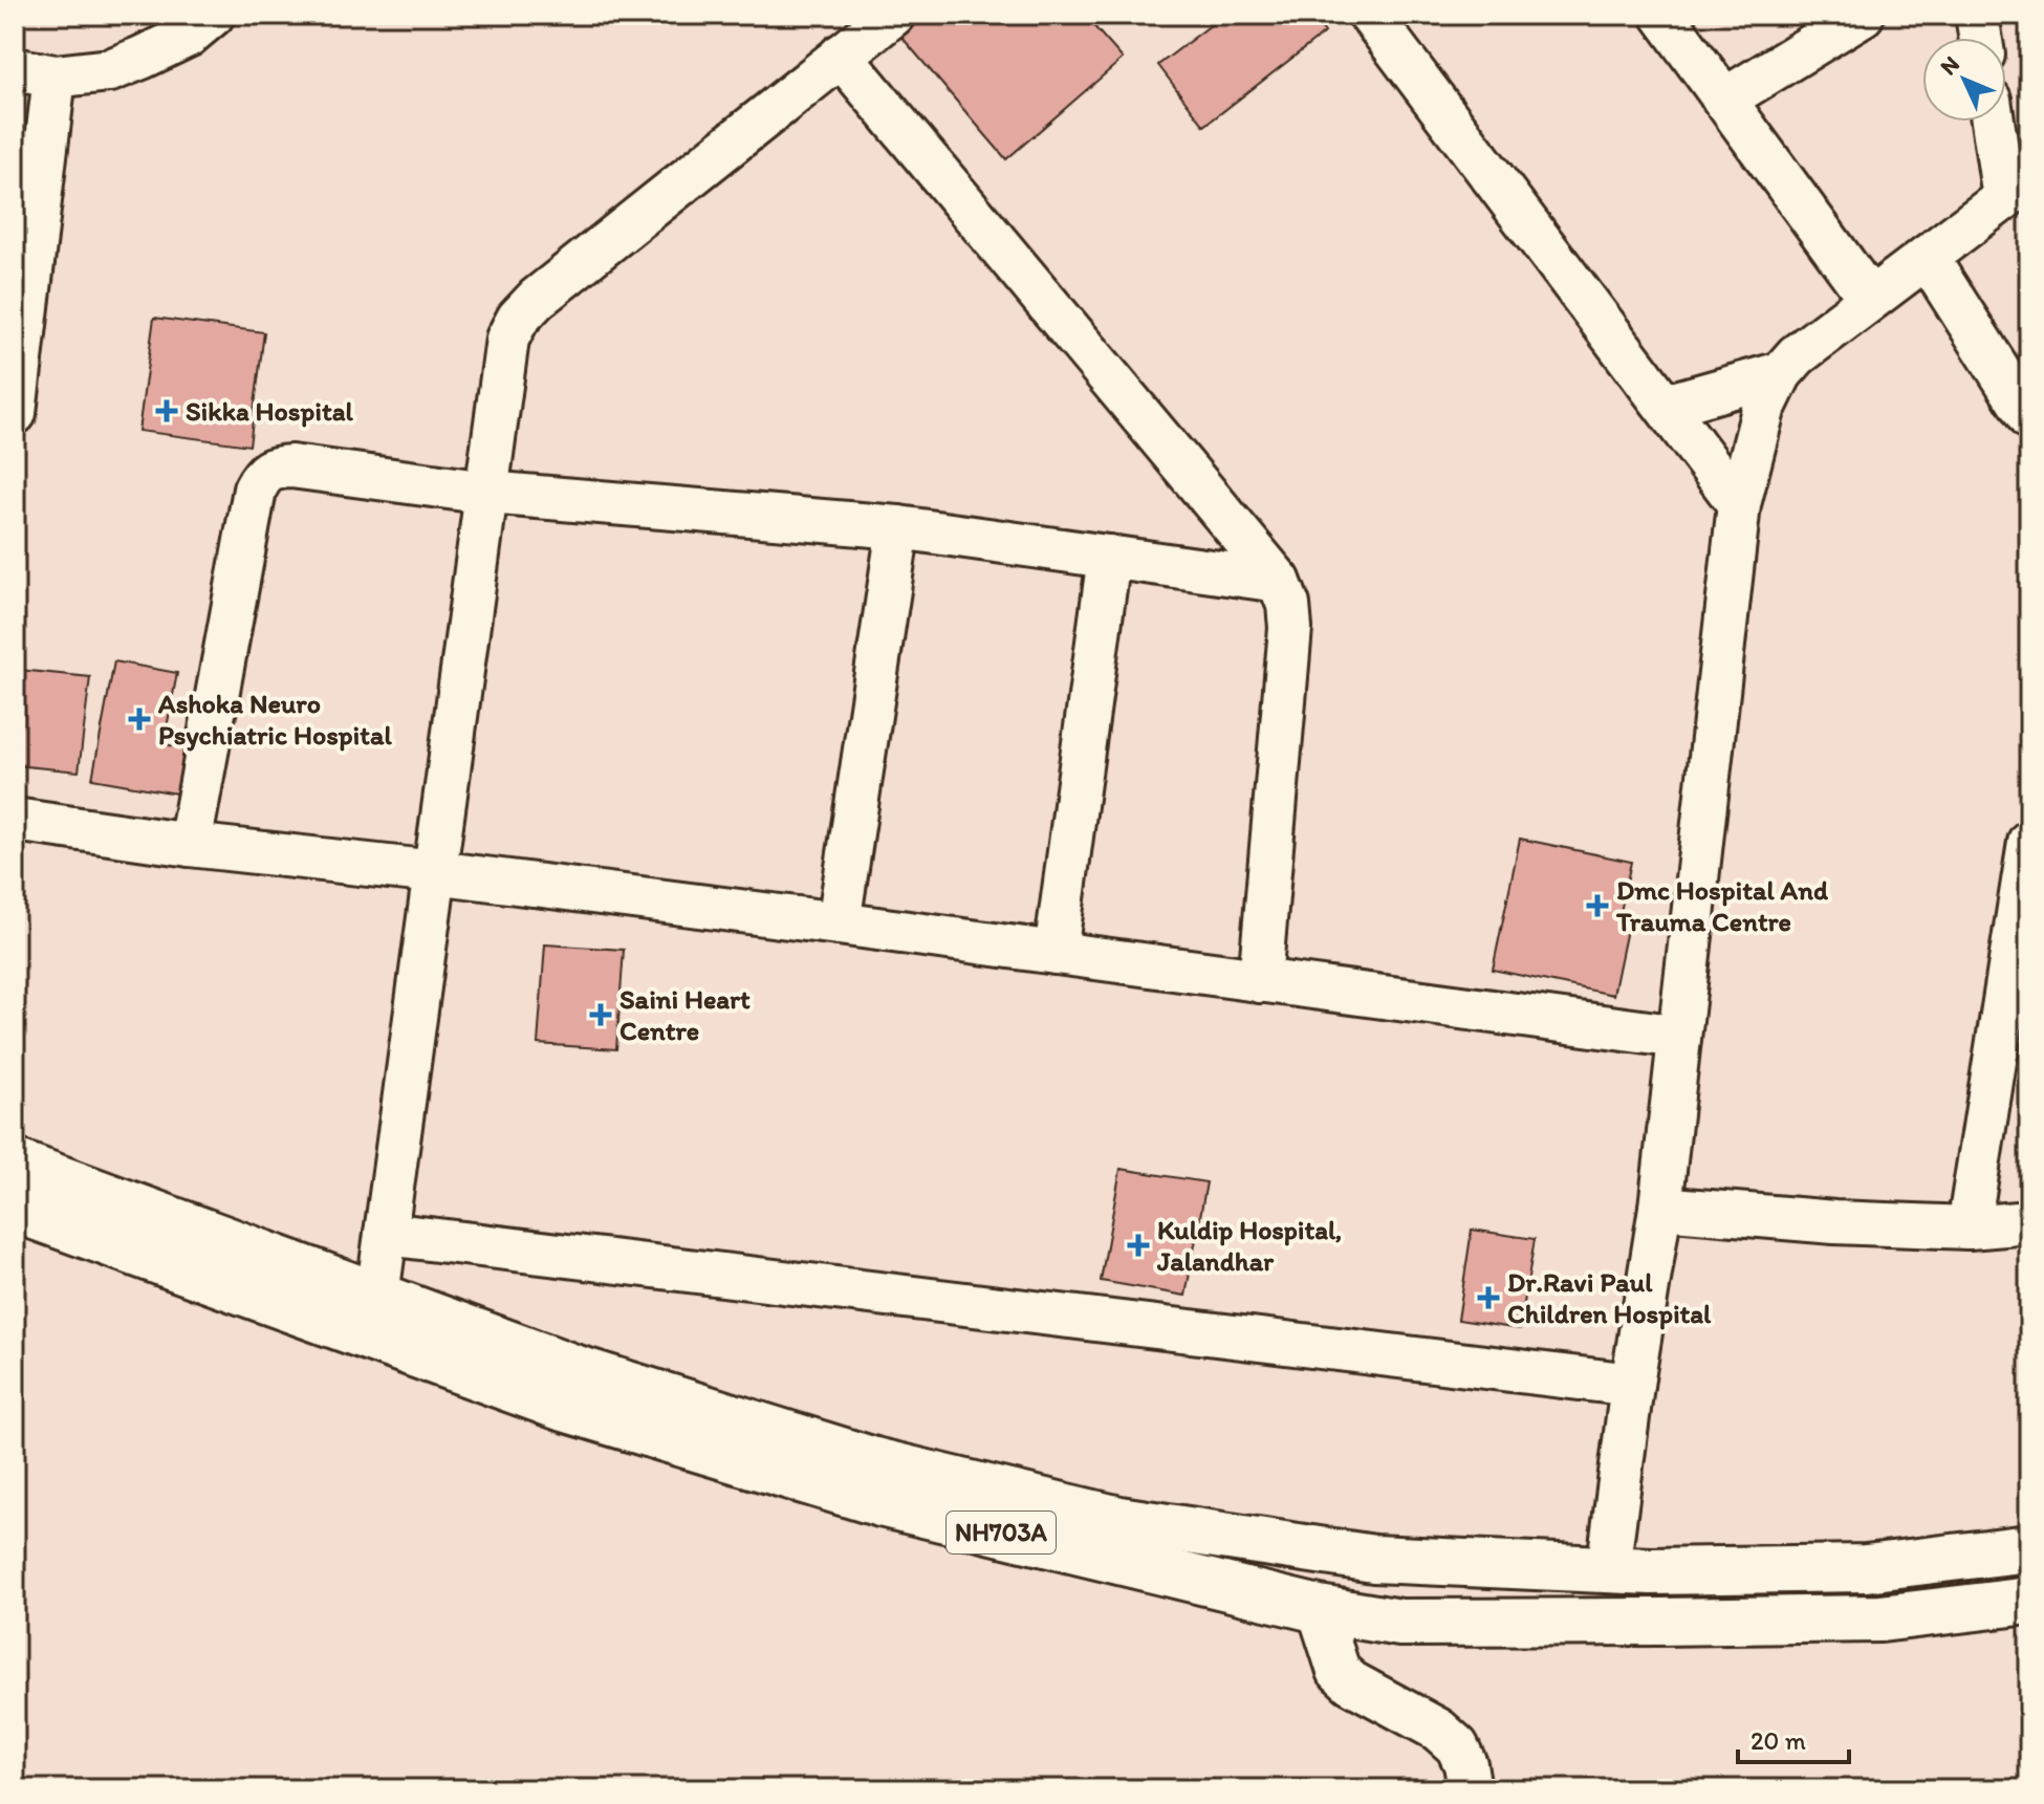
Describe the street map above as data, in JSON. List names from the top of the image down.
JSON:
{
  "streets": {
    "highway": ["NH703A"]
  },
  "places": {
    "health": [
      "Sikka Hospital",
      "Ashoka Neuro Psychiatric Hospital",
      "Dmc Hospital And Trauma Centre",
      "Saini Heart Centre",
      "Kuldip Hospital, Jalandhar",
      "Dr.Ravi Paul Children Hospital"
    ]
  },
  "scale_bar": "20 m",
  "north": "top left"
}
